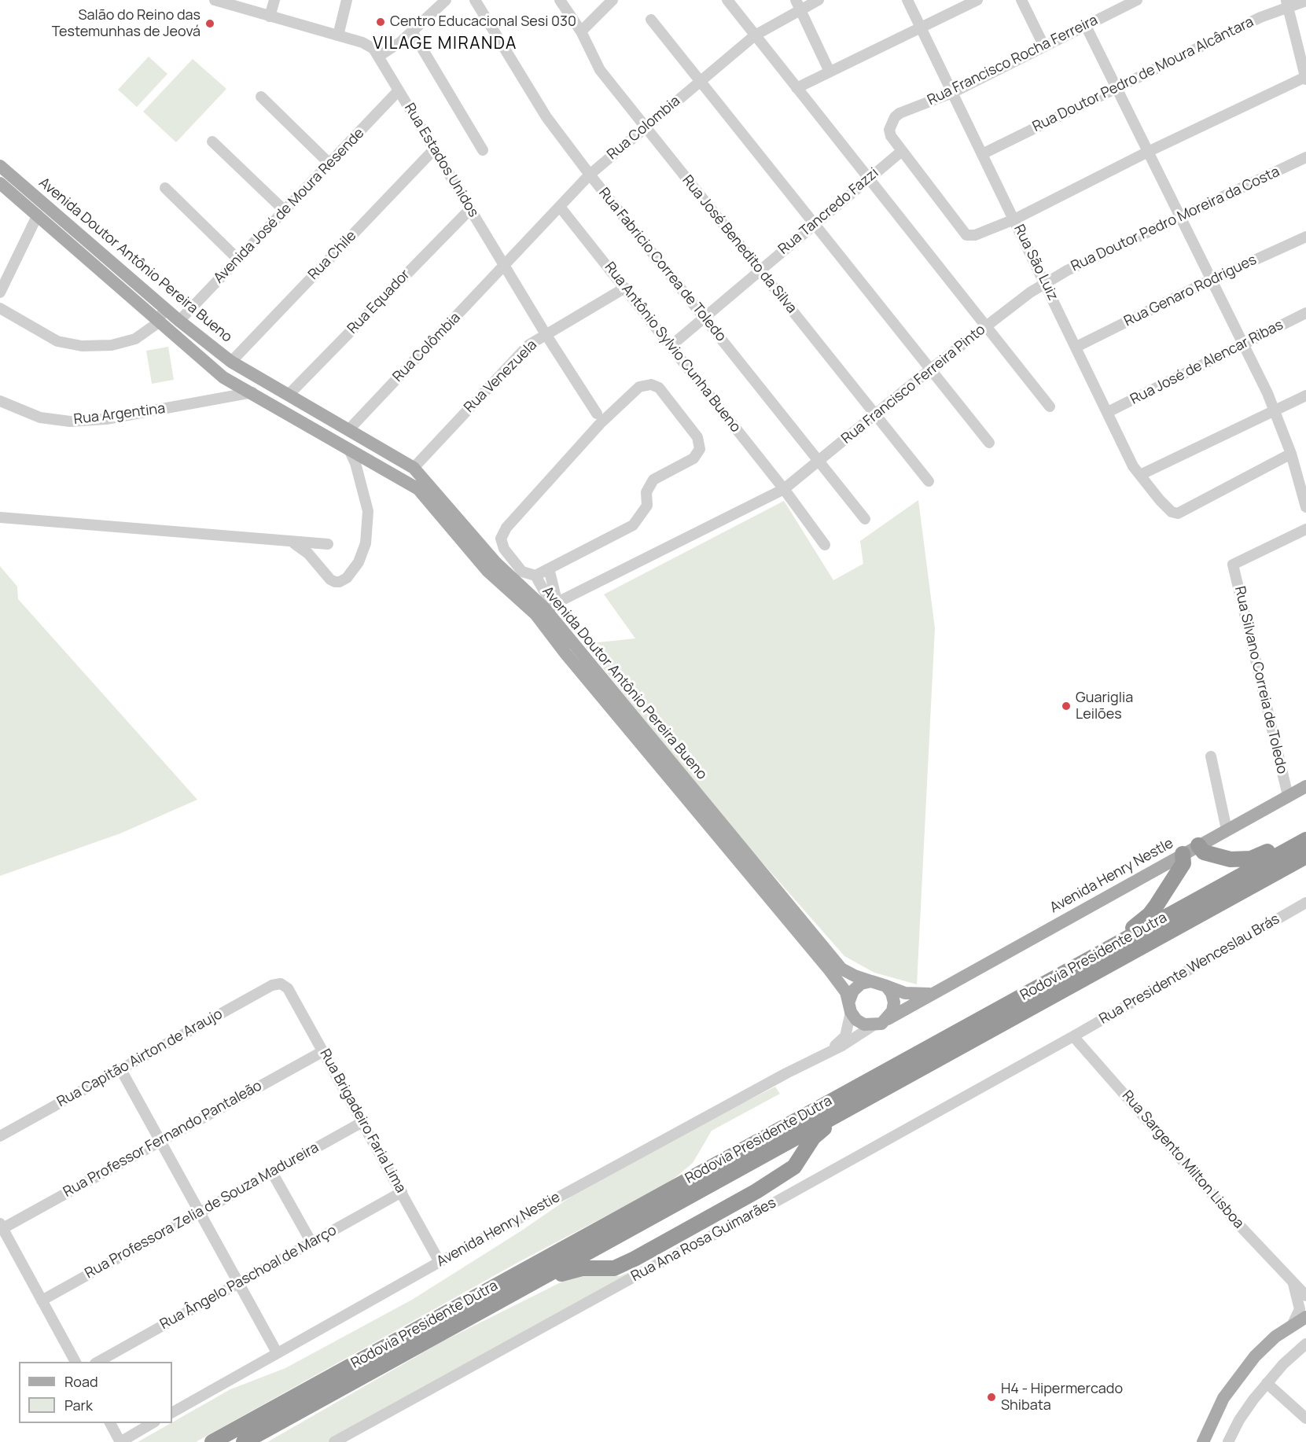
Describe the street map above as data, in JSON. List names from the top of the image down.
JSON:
{
  "streets": {
    "highway": ["Rodovia Presidente Dutra"],
    "main road": ["Avenida Doutor Antônio Pereira Bueno", "Avenida Henry Nestle"],
    "street": [
      "Rua Francisco Rocha Ferreira",
      "Rua Doutor Pedro de Moura Alcântara",
      "Rua Colombia",
      "Rua Estados Unidos",
      "Avenida José de Moura Resende",
      "Rua Tancredo Fazzi",
      "Rua Doutor Pedro Moreira da Costa",
      "Rua José Benedito da Silva",
      "Rua Chile",
      "Rua São Luiz",
      "Rua Fabricio Correa de Toledo",
      "Rua Genaro Rodrigues",
      "Rua Equador",
      "Rua Colômbia",
      "Rua Antônio Sylvio Cunha Bueno",
      "Rua José de Alencar Ribas",
      "Rua Venezuela",
      "Rua Francisco Ferreira Pinto",
      "Rua Argentina",
      "Rua Silvano Correia de Toledo",
      "Rua Presidente Wenceslau Brás",
      "Rua Capitão Airton de Araujo",
      "Rua Brigadeiro Faria Lima",
      "Rua Professor Fernando Pantaleão",
      "Rua Sargento Milton Lisboa",
      "Rua Professora Zelia de Souza Madureira",
      "Avenida Henry Nestie",
      "Rua Ana Rosa Guimarães",
      "Rua Ângelo Paschoal de Março"
    ]
  },
  "crossings": [
    ["Rua Francisco Rocha Ferreira", "Rua Tancredo Fazzi"],
    ["Rua Francisco Rocha Ferreira", "Rua São Luiz"],
    ["Rua Doutor Pedro de Moura Alcântara", "Rua São Luiz"],
    ["Rua Colombia", "Rua Estados Unidos"],
    ["Rua Colombia", "Rua José Benedito da Silva"],
    ["Rua Colombia", "Rua Fabricio Correa de Toledo"],
    ["Rua Colombia", "Rua Colômbia"],
    ["Rua Colombia", "Rua Antônio Sylvio Cunha Bueno"],
    ["Rua Estados Unidos", "Avenida José de Moura Resende"],
    ["Rua Estados Unidos", "Rua Chile"],
    ["Rua Estados Unidos", "Rua Equador"],
    ["Rua Estados Unidos", "Rua Colômbia"],
    ["Rua Estados Unidos", "Rua Venezuela"],
    ["Avenida José de Moura Resende", "Avenida Doutor Antônio Pereira Bueno"],
    ["Rua Tancredo Fazzi", "Rua José Benedito da Silva"],
    ["Rua Tancredo Fazzi", "Rua Fabricio Correa de Toledo"],
    ["Rua Tancredo Fazzi", "Rua Antônio Sylvio Cunha Bueno"],
    ["Rua Doutor Pedro Moreira da Costa", "Rua São Luiz"],
    ["Rua Doutor Pedro Moreira da Costa", "Rua Francisco Ferreira Pinto"],
    ["Rua José Benedito da Silva", "Rua Francisco Ferreira Pinto"],
    ["Rua Chile", "Avenida Doutor Antônio Pereira Bueno"],
    ["Avenida Doutor Antônio Pereira Bueno", "Rua Equador"],
    ["Avenida Doutor Antônio Pereira Bueno", "Rua Colômbia"],
    ["Avenida Doutor Antônio Pereira Bueno", "Rua Venezuela"],
    ["Avenida Doutor Antônio Pereira Bueno", "Rua Francisco Ferreira Pinto"],
    ["Avenida Doutor Antônio Pereira Bueno", "Rua Argentina"],
    ["Avenida Doutor Antônio Pereira Bueno", "Avenida Henry Nestle"],
    ["Rua São Luiz", "Rua Genaro Rodrigues"],
    ["Rua São Luiz", "Rua José de Alencar Ribas"],
    ["Rua São Luiz", "Rua Francisco Ferreira Pinto"],
    ["Rua Fabricio Correa de Toledo", "Rua Francisco Ferreira Pinto"],
    ["Rua Antônio Sylvio Cunha Bueno", "Rua Venezuela"],
    ["Rua Antônio Sylvio Cunha Bueno", "Rua Francisco Ferreira Pinto"],
    ["Rua Silvano Correia de Toledo", "Avenida Henry Nestle"],
    ["Rua Presidente Wenceslau Brás", "Rua Sargento Milton Lisboa"],
    ["Rua Presidente Wenceslau Brás", "Rua Ana Rosa Guimarães"],
    ["Rua Capitão Airton de Araujo", "Rua Brigadeiro Faria Lima"],
    ["Rua Brigadeiro Faria Lima", "Rua Professor Fernando Pantaleão"],
    ["Rua Brigadeiro Faria Lima", "Rua Professora Zelia de Souza Madureira"],
    ["Rua Brigadeiro Faria Lima", "Avenida Henry Nestie"],
    ["Rua Brigadeiro Faria Lima", "Rua Ângelo Paschoal de Março"],
    ["Rua Sargento Milton Lisboa", "Rua Ana Rosa Guimarães"]
  ],
  "districts": ["VILAGE MIRANDA"],
  "places": [
    "Centro Educacional Sesi 030",
    "Salão do Reino das Testemunhas de Jeová",
    "Guariglia Leilões",
    "H4 - Hipermercado Shibata"
  ],
  "legend": ["Road", "Park"]
}
